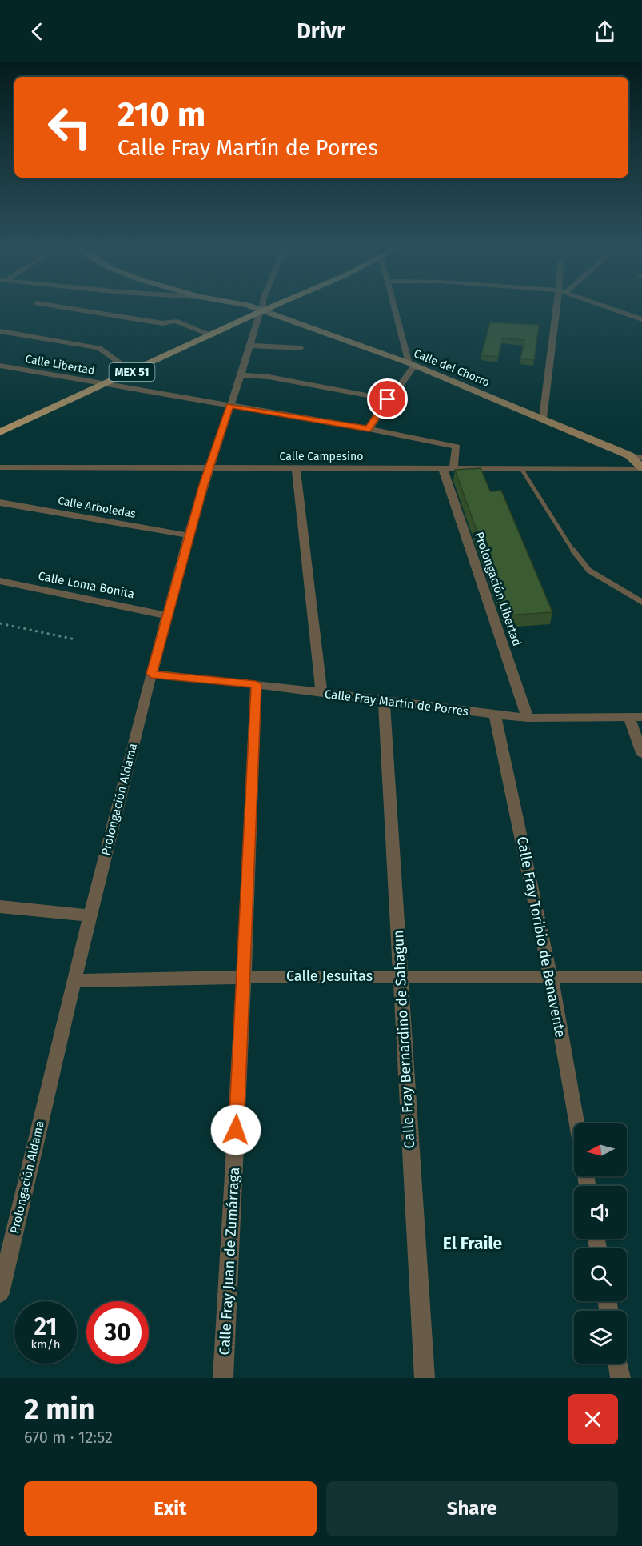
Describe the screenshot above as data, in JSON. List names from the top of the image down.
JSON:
{
  "streets": {
    "main road": ["MEX 51"],
    "street": [
      "Calle Libertad",
      "Calle del Chorro",
      "Calle Campesino",
      "Calle Arboledas",
      "Calle Loma Bonita",
      "Prolongación Libertad",
      "Calle Fray Martín de Porres",
      "Prolongación Aldama",
      "Calle Fray Toribio de Benavente",
      "Calle Jesuitas",
      "Calle Fray Bernardino de Sahagun",
      "Calle Fray Juan de Zumárraga"
    ]
  },
  "crossings": [
    ["Calle Libertad", "MEX 51"],
    ["Calle Libertad", "Prolongación Libertad"],
    ["Calle Libertad", "Prolongación Aldama"],
    ["Calle del Chorro", "MEX 51"],
    ["Calle del Chorro", "Prolongación Aldama"],
    ["MEX 51", "Prolongación Aldama"],
    ["Calle Campesino", "Prolongación Libertad"],
    ["Calle Campesino", "Prolongación Aldama"],
    ["Calle Arboledas", "Prolongación Aldama"],
    ["Calle Loma Bonita", "Prolongación Aldama"],
    ["Prolongación Libertad", "Calle Fray Martín de Porres"],
    ["Calle Fray Martín de Porres", "Prolongación Aldama"],
    ["Calle Fray Martín de Porres", "Calle Fray Toribio de Benavente"],
    ["Calle Fray Martín de Porres", "Calle Fray Bernardino de Sahagun"],
    ["Calle Fray Martín de Porres", "Calle Fray Juan de Zumárraga"],
    ["Prolongación Aldama", "Calle Jesuitas"],
    ["Calle Fray Toribio de Benavente", "Calle Jesuitas"],
    ["Calle Jesuitas", "Calle Fray Bernardino de Sahagun"],
    ["Calle Jesuitas", "Calle Fray Juan de Zumárraga"]
  ],
  "districts": ["El Fraile"],
  "north": "left",
  "page": {
    "header": "Drivr",
    "turn": ["210 m", "Calle Fray Martín de Porres"],
    "speed": "21 km/h",
    "limit": "30",
    "heading": ["2 min", "670 m · 12:52"],
    "buttons": ["Exit", "Share"]
  }
}
